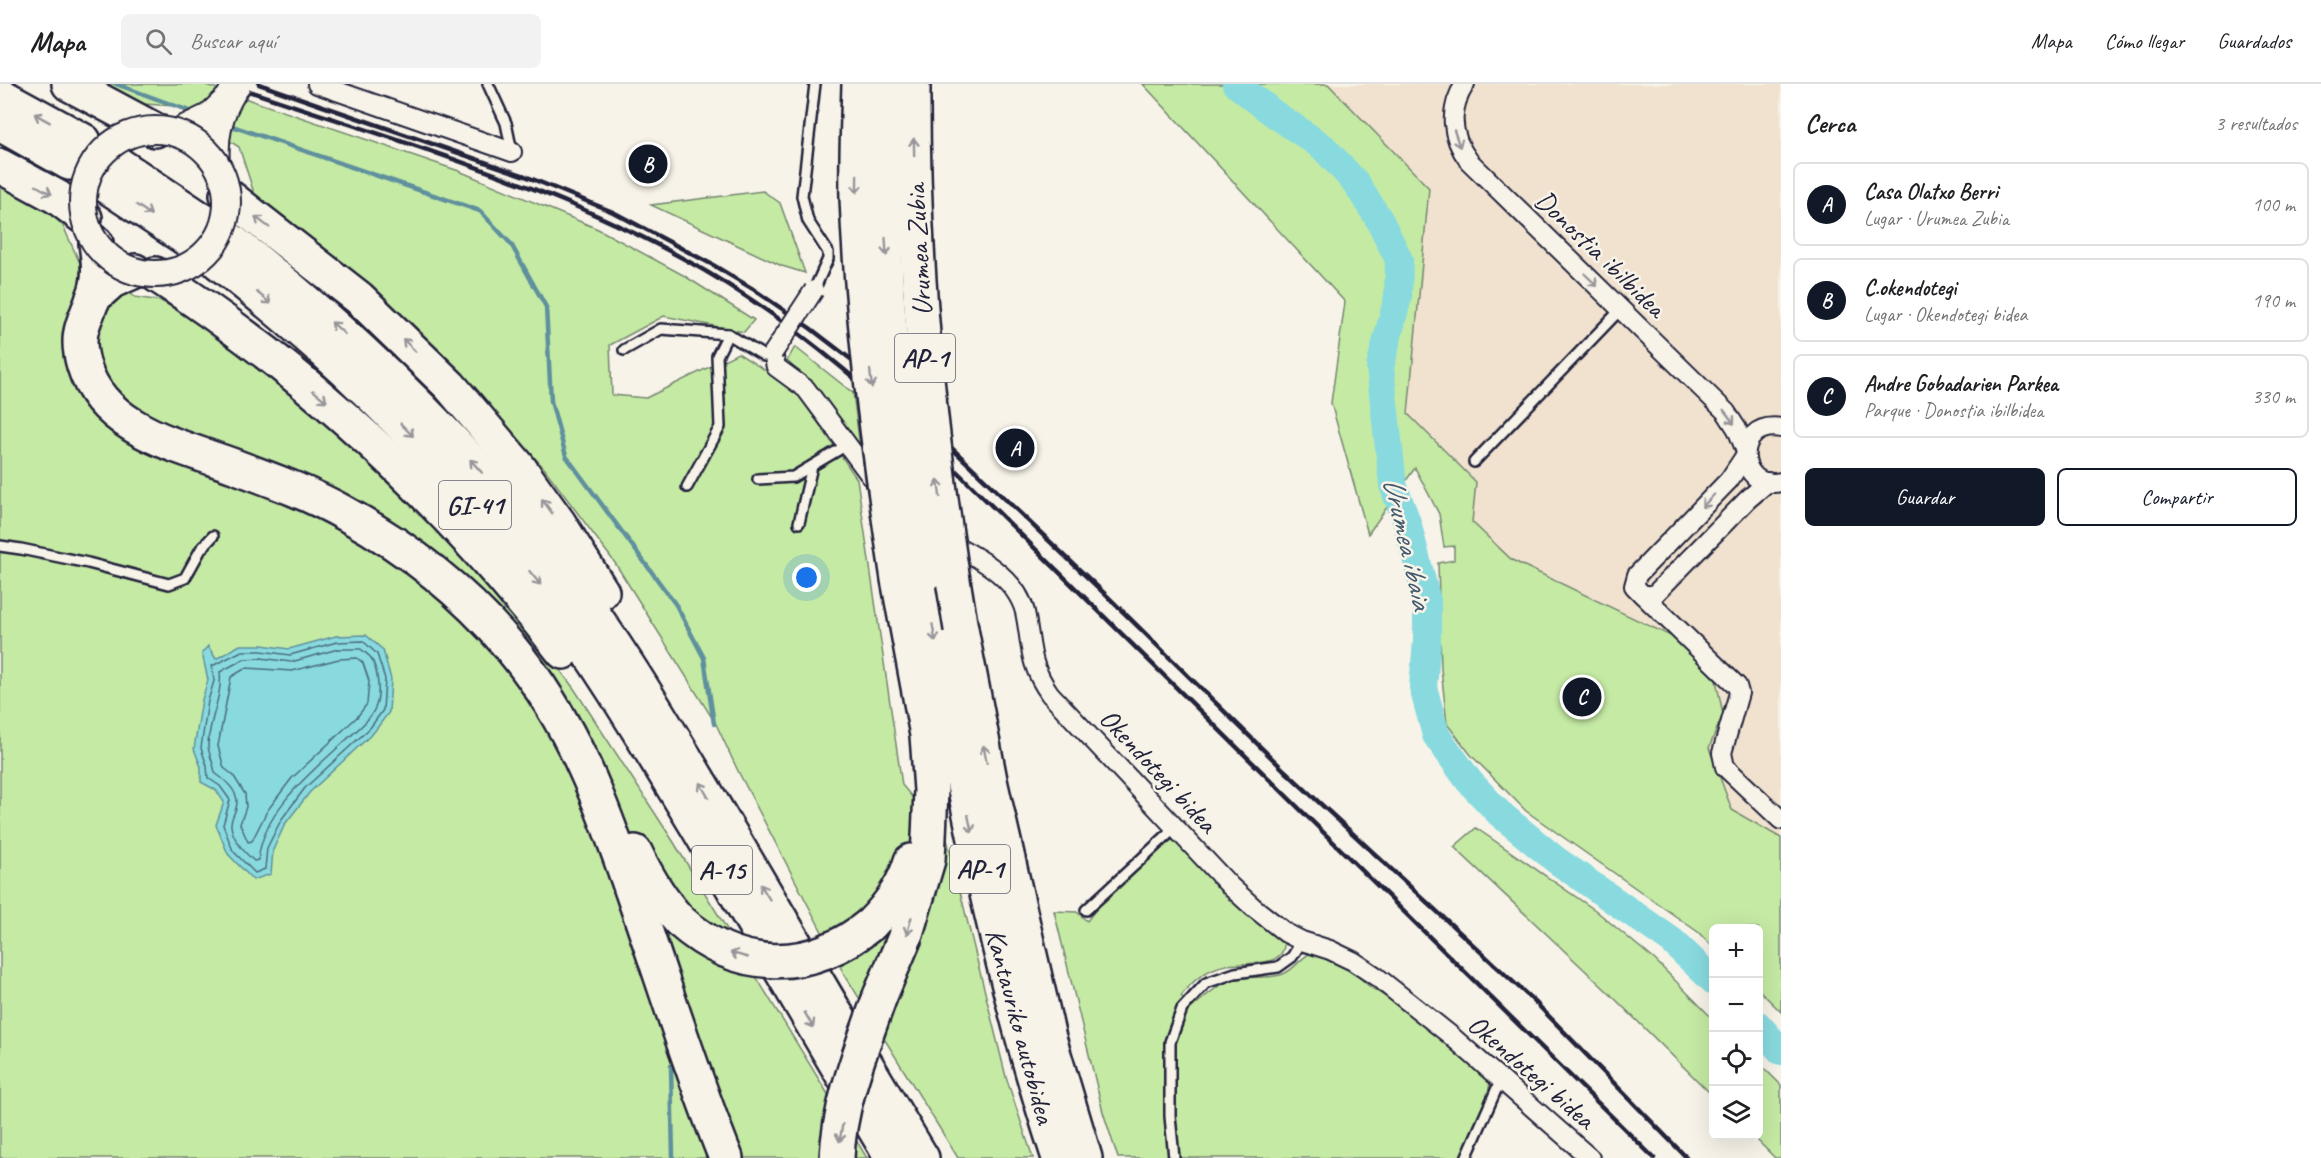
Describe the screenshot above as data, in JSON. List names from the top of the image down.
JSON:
{
  "streets": {
    "highway": [
      "Urumea Zubia",
      "AP-1",
      "GI-41",
      "A-15",
      "Kantauriko autobidea"
    ],
    "street": ["Donostia ibilbidea", "Okendotegi bidea"]
  },
  "crossings": [
    ["Urumea Zubia", "Kantauriko autobidea"],
    ["GI-41", "A-15"]
  ],
  "one_way": ["Donostia ibilbidea"],
  "water": ["Urumea ibaia"],
  "page": {
    "header": "Mapa",
    "search": "Buscar aquí",
    "nav": ["Mapa", "Cómo llegar", "Guardados"],
    "heading": ["Cerca", "3 resultados"],
    "pins": ["B", "A", "C"],
    "list": [
      {
        "mark": "A",
        "name": "Casa Olatxo Berri",
        "note": "Lugar · Urumea Zubia",
        "value": "100 m"
      },
      {
        "mark": "B",
        "name": "C.okendotegi",
        "note": "Lugar · Okendotegi bidea",
        "value": "190 m"
      },
      {
        "mark": "C",
        "name": "Andre Gobadarien Parkea",
        "note": "Parque · Donostia ibilbidea",
        "value": "330 m"
      }
    ],
    "buttons": ["Guardar", "Compartir"],
    "map_buttons": ["+", "−"]
  }
}
